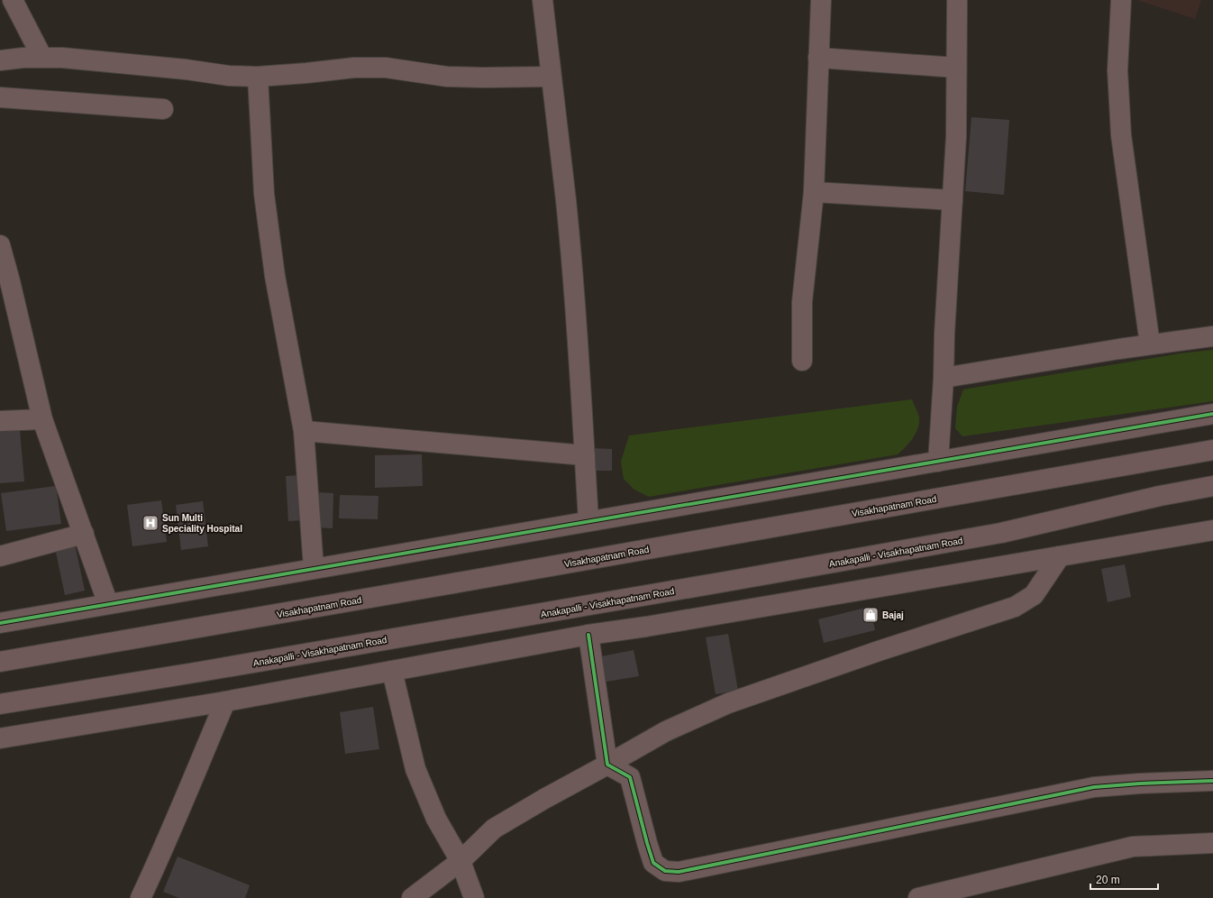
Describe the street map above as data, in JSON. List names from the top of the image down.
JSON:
{
  "streets": {
    "main road": ["Visakhapatnam Road", "Anakapalli - Visakhapatnam Road"]
  },
  "places": {
    "hospital": ["Sun Multi Speciality Hospital"],
    "shop": ["Bajaj"]
  },
  "scale_bar": "20 m"
}
